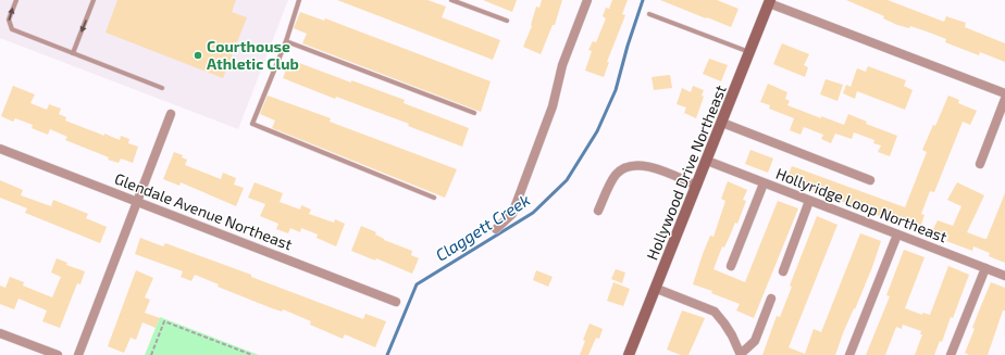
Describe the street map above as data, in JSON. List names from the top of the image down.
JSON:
{
  "streets": {
    "street": ["Hollywood Drive Northeast", "Hollyridge Loop Northeast", "Glendale Avenue Northeast"]
  },
  "crossings": [
    ["Hollywood Drive Northeast", "Hollyridge Loop Northeast"]
  ],
  "water": ["Claggett Creek"],
  "places": ["Courthouse Athletic Club"]
}
